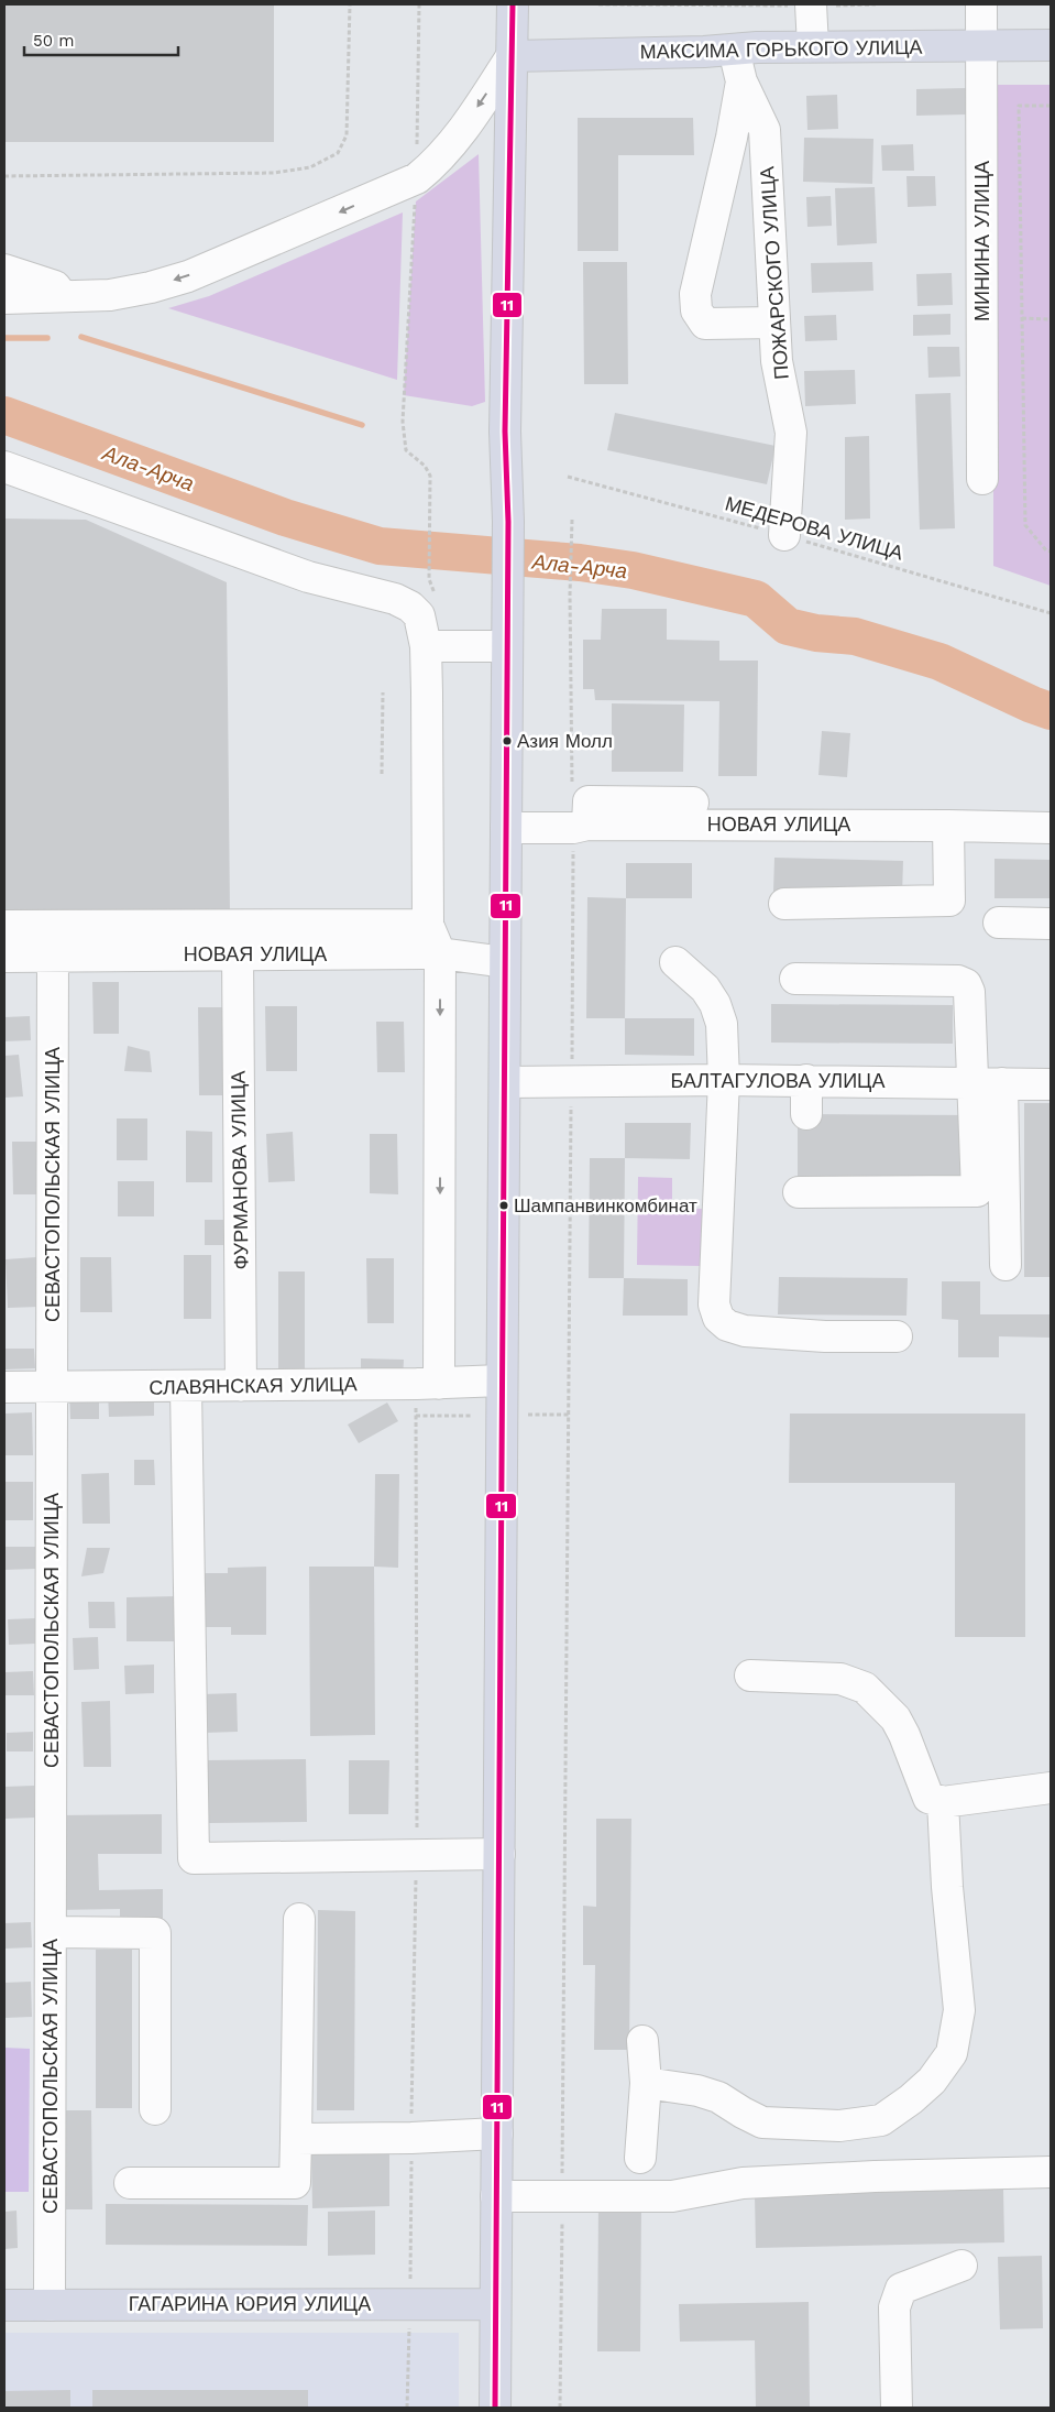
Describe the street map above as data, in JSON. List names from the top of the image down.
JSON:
{
  "streets": {
    "main road": ["МАКСИМА ГОРЬКОГО УЛИЦА", "ГАГАРИНА ЮРИЯ УЛИЦА"],
    "street": [
      "МИНИНА УЛИЦА",
      "ПОЖАРСКОГО УЛИЦА",
      "НОВАЯ УЛИЦА",
      "БАЛТАГУЛОВА УЛИЦА",
      "ФУРМАНОВА УЛИЦА",
      "СЕВАСТОПОЛЬСКАЯ УЛИЦА",
      "СЛАВЯНСКАЯ УЛИЦА"
    ],
    "path": ["МЕДЕРОВА УЛИЦА"]
  },
  "crossings": [
    ["МАКСИМА ГОРЬКОГО УЛИЦА", "МИНИНА УЛИЦА"],
    ["МАКСИМА ГОРЬКОГО УЛИЦА", "ПОЖАРСКОГО УЛИЦА"],
    ["ПОЖАРСКОГО УЛИЦА", "МЕДЕРОВА УЛИЦА"],
    ["НОВАЯ УЛИЦА", "ФУРМАНОВА УЛИЦА"],
    ["НОВАЯ УЛИЦА", "СЕВАСТОПОЛЬСКАЯ УЛИЦА"],
    ["ФУРМАНОВА УЛИЦА", "СЛАВЯНСКАЯ УЛИЦА"],
    ["СЕВАСТОПОЛЬСКАЯ УЛИЦА", "СЛАВЯНСКАЯ УЛИЦА"],
    ["СЕВАСТОПОЛЬСКАЯ УЛИЦА", "ГАГАРИНА ЮРИЯ УЛИЦА"]
  ],
  "water": ["Ала-Арча"],
  "places": ["Азия Молл", "Шампанвинкомбинат"],
  "lines": ["transit line 11"],
  "scale_bar": "50 m"
}
